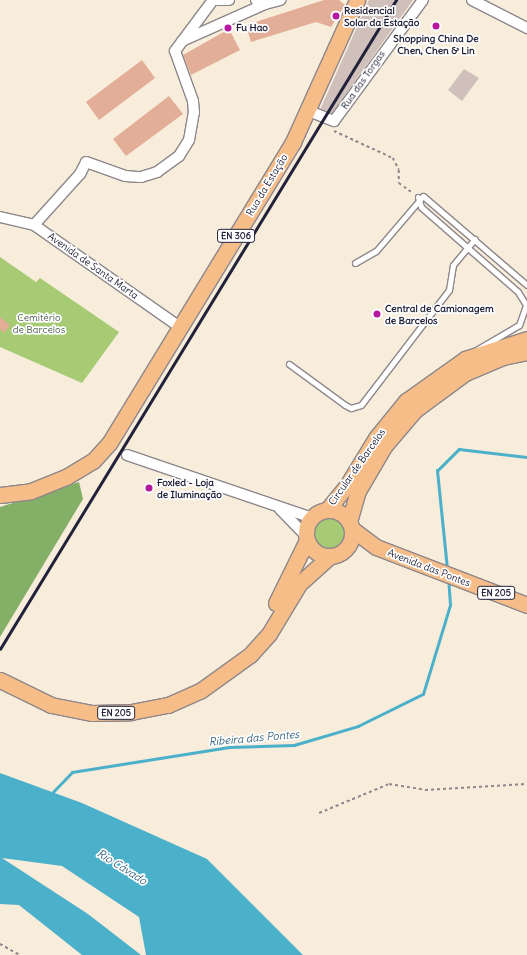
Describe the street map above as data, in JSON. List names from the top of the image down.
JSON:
{
  "streets": {
    "main road": [
      "Rua da Estação",
      "EN 306",
      "Circular de Barcelos",
      "Avenida das Pontes",
      "EN 205"
    ],
    "street": ["Rua das Torgas", "Avenida de Santa Marta"]
  },
  "crossings": [
    ["Rua da Estação", "Avenida de Santa Marta"],
    ["Circular de Barcelos", "Avenida das Pontes"],
    ["Circular de Barcelos", "EN 205"],
    ["Avenida das Pontes", "EN 205"]
  ],
  "water": ["Ribeira das Pontes", "Rio Cávado"],
  "parks": ["Cemitério de Barcelos"],
  "places": [
    "Residencial Solar da Estação",
    "Shopping China De Chen, Chen & Lin",
    "Fu Hao",
    "Central de Camionagem de Barcelos",
    "Foxled - Loja de Iluminação"
  ]
}
